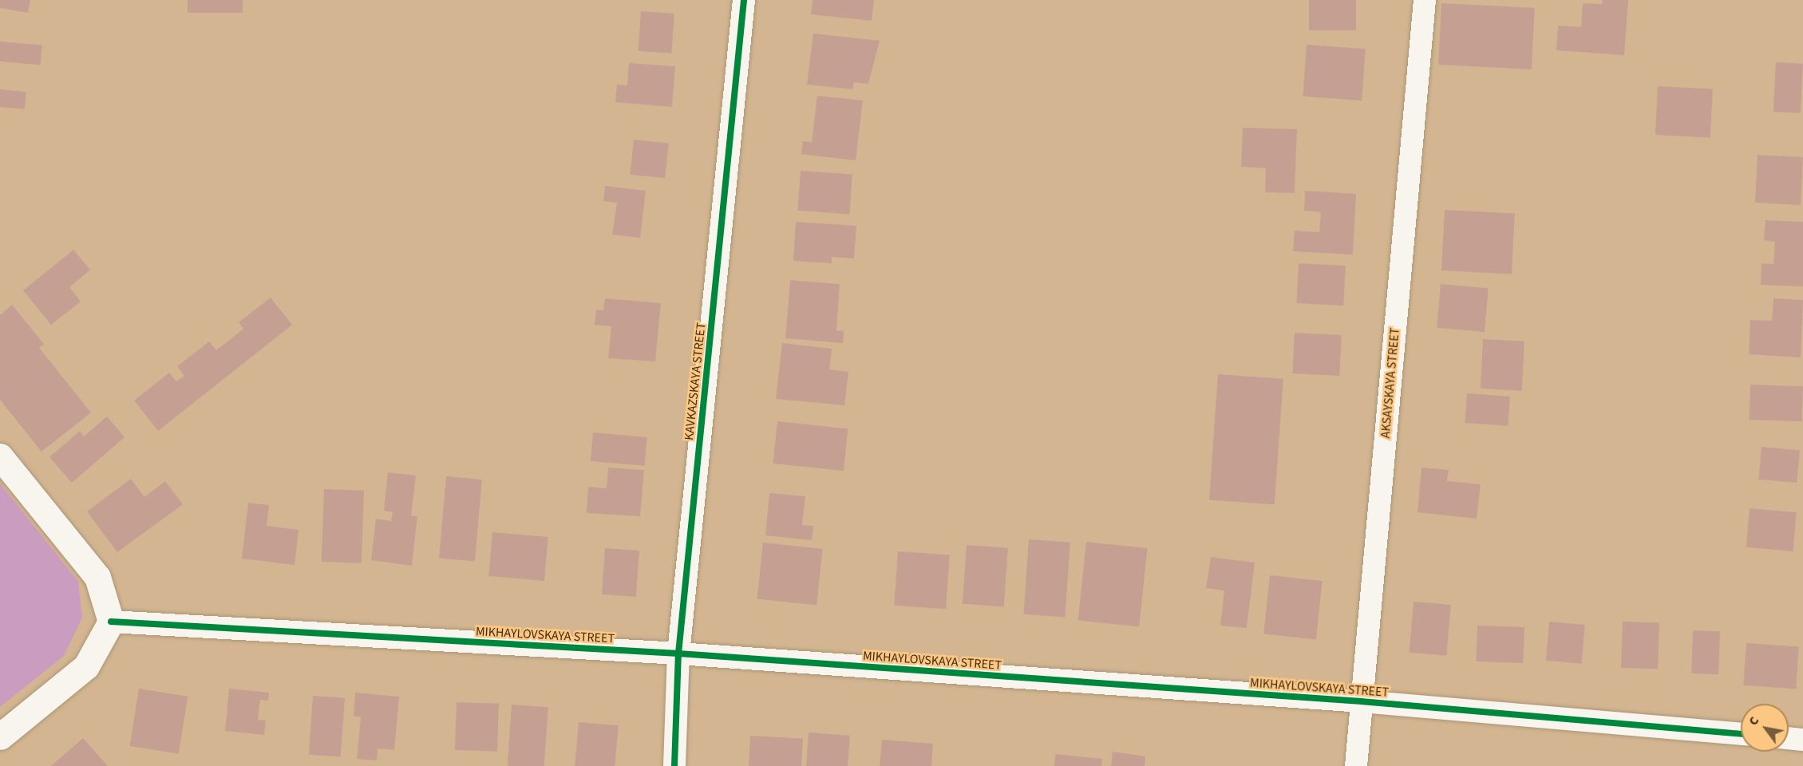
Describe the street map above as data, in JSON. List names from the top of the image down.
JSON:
{
  "streets": {
    "street": ["KAVKAZSKAYA STREET", "AKSAYSKAYA STREET", "MIKHAYLOVSKAYA STREET"]
  },
  "crossings": [
    ["KAVKAZSKAYA STREET", "MIKHAYLOVSKAYA STREET"],
    ["AKSAYSKAYA STREET", "MIKHAYLOVSKAYA STREET"]
  ],
  "north": "top left"
}
